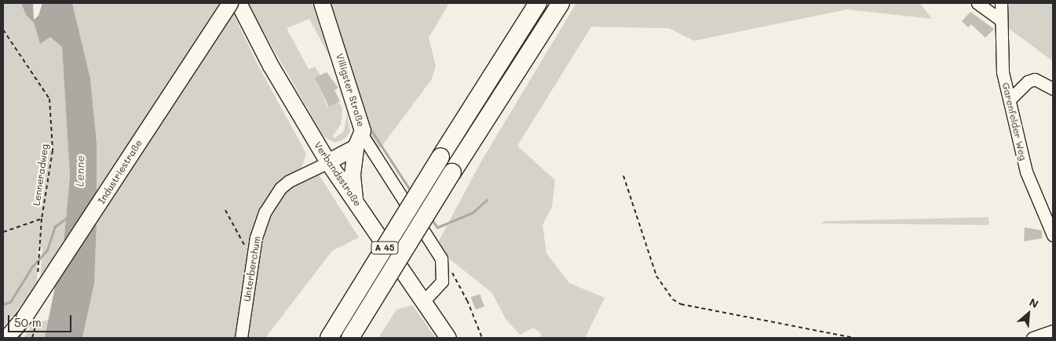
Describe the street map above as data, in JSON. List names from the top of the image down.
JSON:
{
  "streets": {
    "highway": ["A 45"],
    "main road": ["Villigster Straße", "Industriestraße", "Verbandsstraße"],
    "street": ["Garenfelder Weg", "Unterberchum"],
    "path": ["Lenneradweg"]
  },
  "crossings": [
    ["Villigster Straße", "Verbandsstraße"],
    ["Verbandsstraße", "Unterberchum"]
  ],
  "water": ["Lenne"],
  "scale_bar": "50 m",
  "north": "top right"
}
